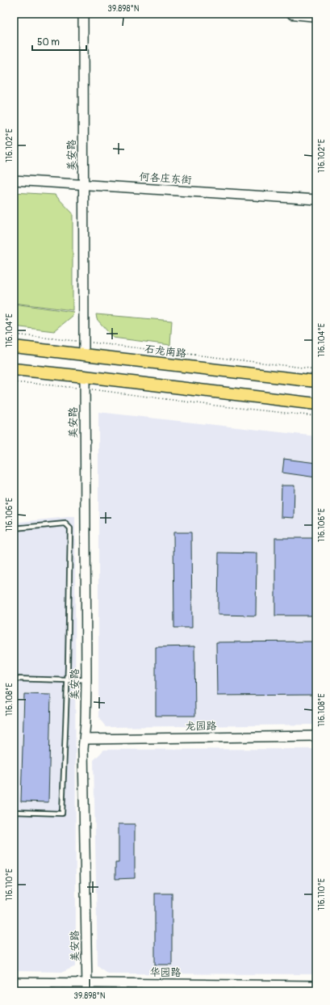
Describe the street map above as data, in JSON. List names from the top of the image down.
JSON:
{
  "streets": {
    "main road": ["石龙南路"],
    "street": [
      "美安路",
      "何各庄东街",
      "龙园路",
      "华园路"
    ]
  },
  "crossings": [
    ["美安路", "何各庄东街"],
    ["美安路", "石龙南路"],
    ["美安路", "龙园路"],
    ["美安路", "华园路"]
  ],
  "scale_bar": "50 m",
  "coordinates": [
    "39.898°N",
    "116.102°E",
    "116.104°E",
    "116.106°E",
    "116.108°E",
    "116.110°E"
  ]
}
